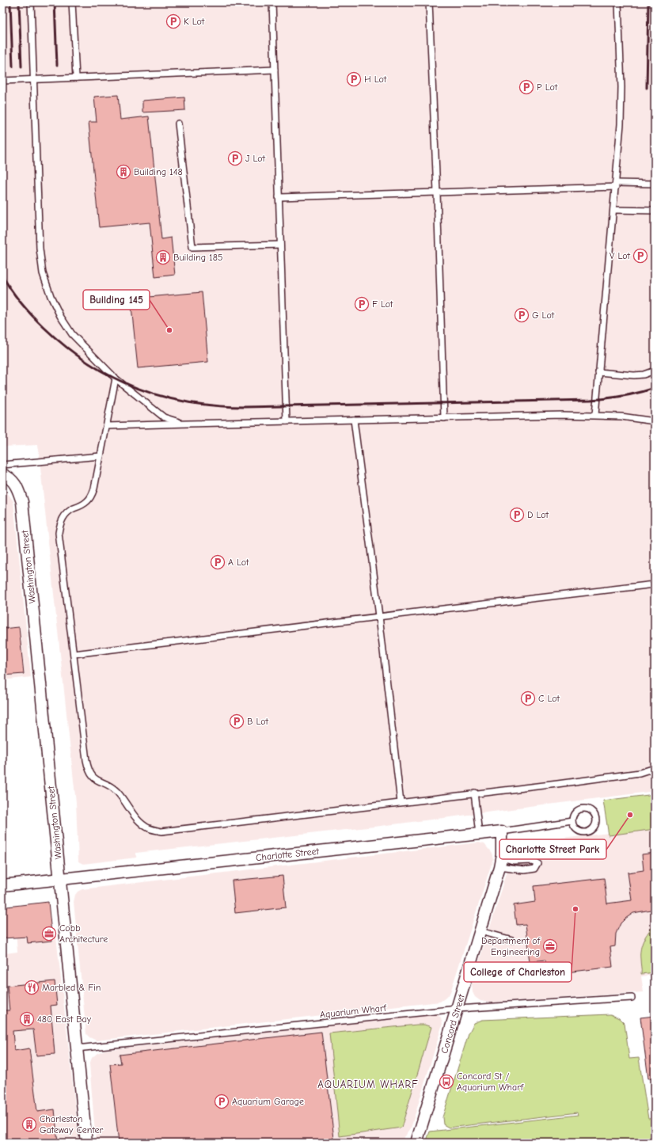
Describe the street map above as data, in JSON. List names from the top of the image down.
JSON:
{
  "streets": {
    "street": ["Washington Street", "Charlotte Street", "Concord Street"],
    "lane": ["Aquarium Wharf"]
  },
  "crossings": [
    ["Washington Street", "Charlotte Street"],
    ["Washington Street", "Aquarium Wharf"],
    ["Charlotte Street", "Concord Street"],
    ["Aquarium Wharf", "Concord Street"]
  ],
  "districts": ["AQUARIUM WHARF"],
  "places": {
    "parking": [
      "K Lot",
      "H Lot",
      "P Lot",
      "J Lot",
      "V Lot",
      "F Lot",
      "G Lot",
      "D Lot",
      "A Lot",
      "C Lot",
      "B Lot",
      "Aquarium Garage"
    ],
    "building": [
      "Building 148",
      "Building 185",
      "480 East Bay",
      "Charleston Gateway Center"
    ],
    "other": ["Building 145", "Charlotte Street Park", "College of Charleston"],
    "office": ["Cobb Architecture", "Department of Engineering"],
    "restaurant": ["Marbled & Fin"],
    "bus stop": ["Concord St / Aquarium Wharf"]
  }
}
